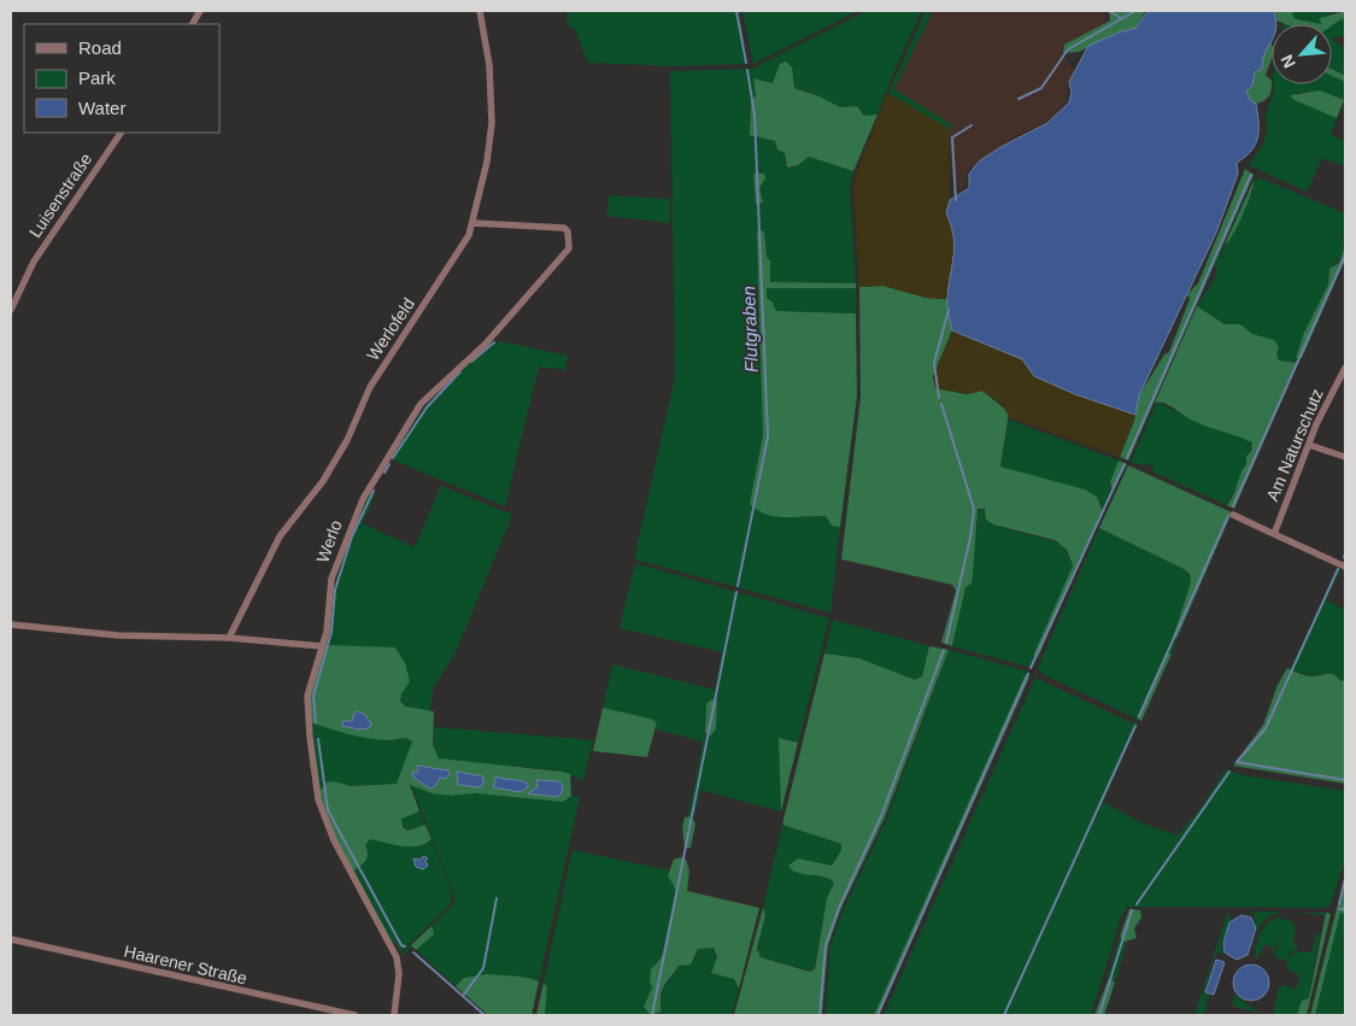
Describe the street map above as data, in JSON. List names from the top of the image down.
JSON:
{
  "streets": {
    "street": [
      "Luisenstraße",
      "Werlofeld",
      "Am Naturschutz",
      "Werlo",
      "Haarener Straße"
    ]
  },
  "crossings": [
    ["Werlofeld", "Werlo"]
  ],
  "water": ["Flutgraben"],
  "legend": ["Road", "Park", "Water"],
  "north": "bottom left"
}
